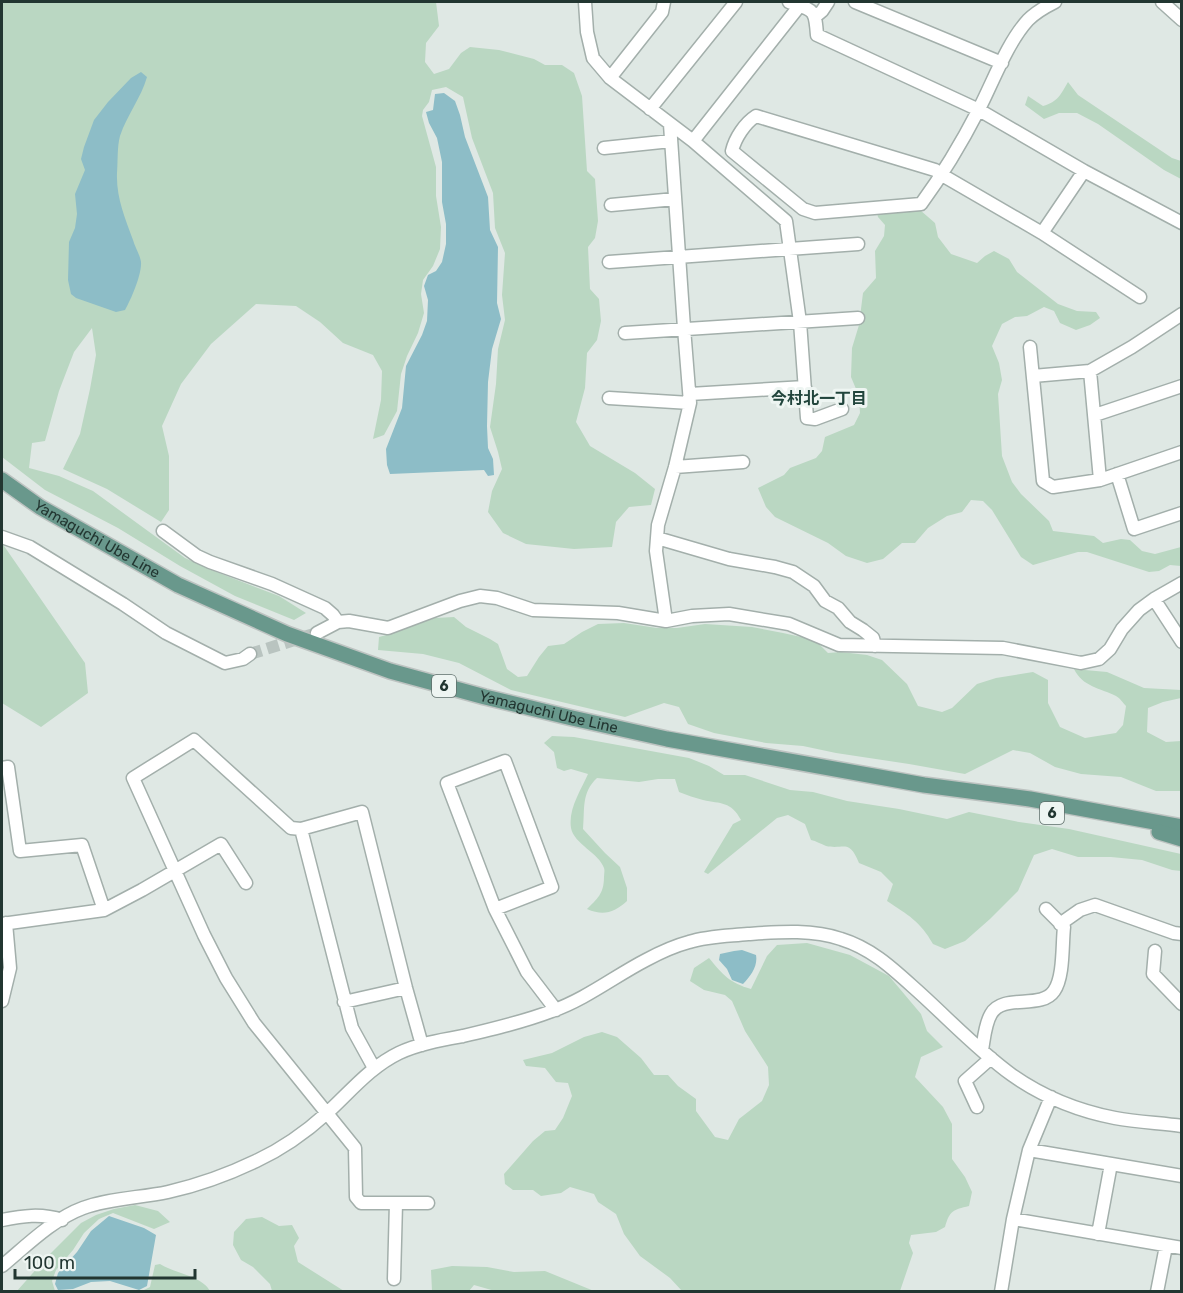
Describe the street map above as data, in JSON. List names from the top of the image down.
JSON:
{
  "streets": {
    "main road": ["Yamaguchi Ube Line", "6"]
  },
  "districts": ["今村北一丁目"],
  "scale_bar": "100 m"
}
